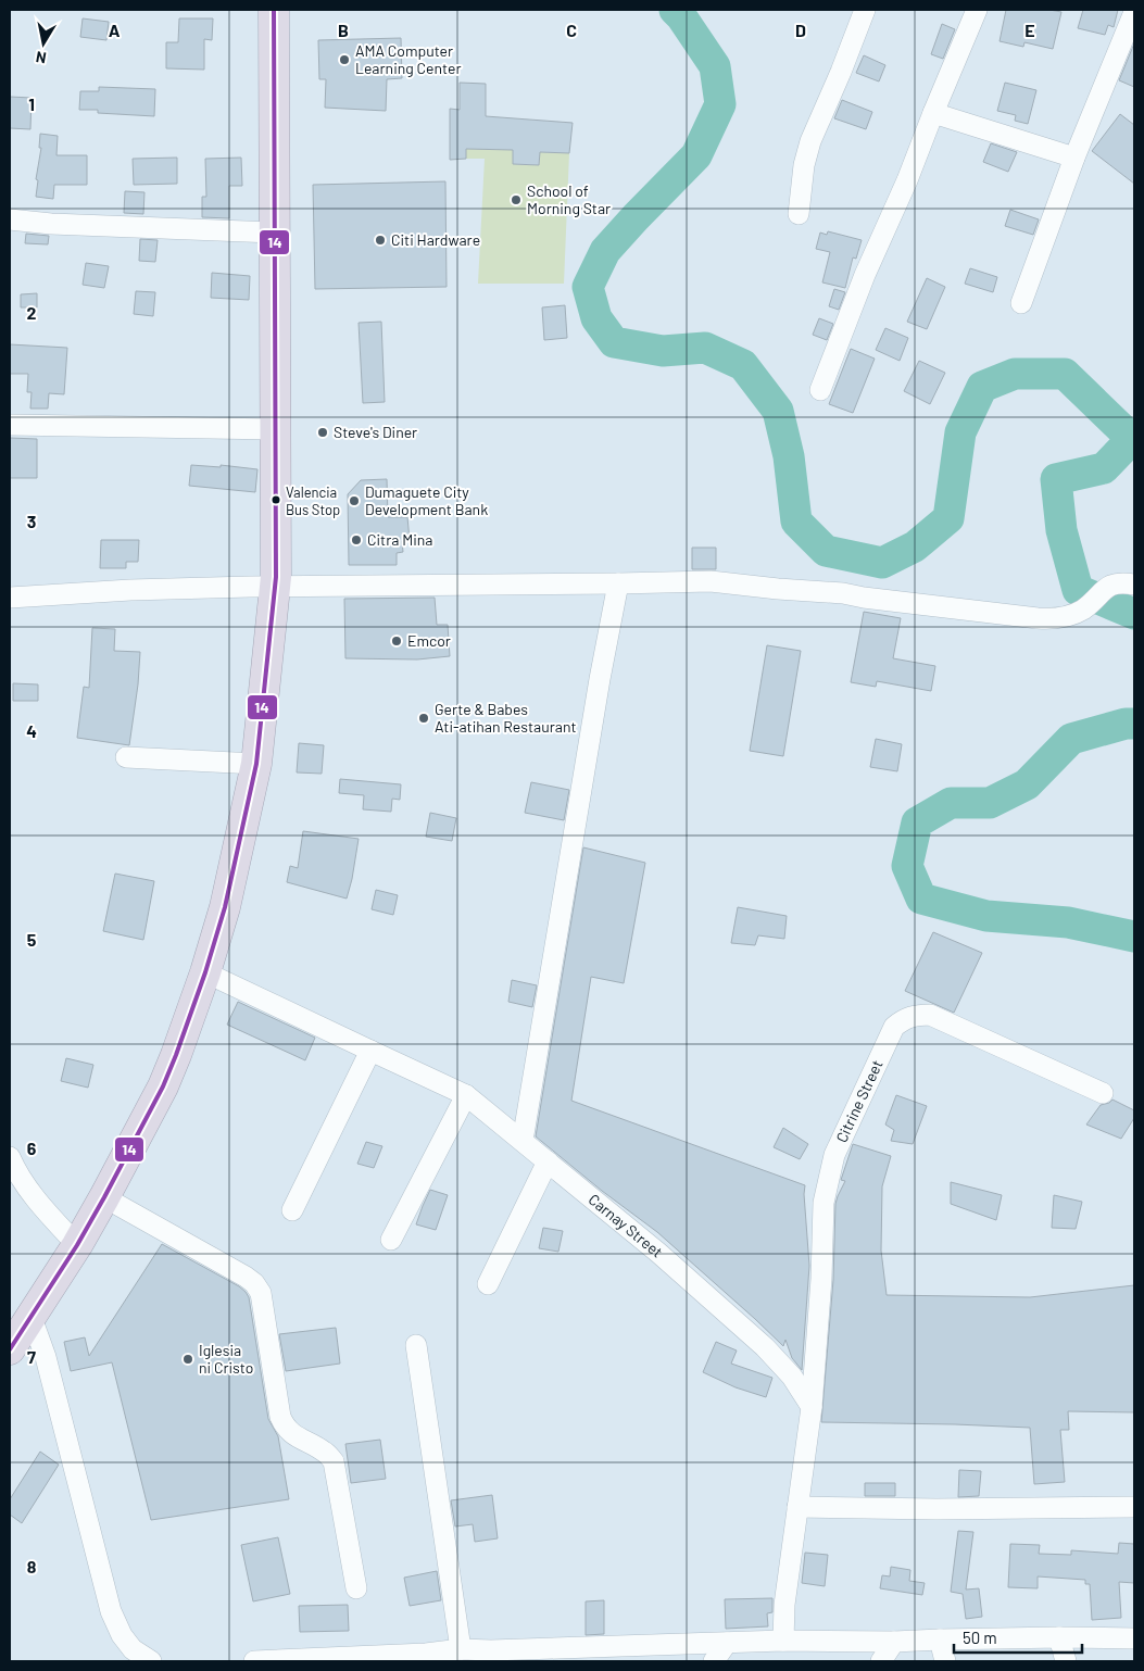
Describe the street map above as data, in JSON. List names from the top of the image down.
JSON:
{
  "streets": {
    "street": ["Citrine Street", "Carnay Street"]
  },
  "crossings": [
    ["Citrine Street", "Carnay Street"]
  ],
  "places": [
    "AMA Computer Learning Center",
    "School of Morning Star",
    "Citi Hardware",
    "Steve's Diner",
    "Valencia Bus Stop",
    "Dumaguete City Development Bank",
    "Citra Mina",
    "Emcor",
    "Gerte & Babes Ati-atihan Restaurant",
    "Iglesia ni Cristo"
  ],
  "lines": ["transit line 14"],
  "scale_bar": "50 m",
  "north": "bottom",
  "grid": {
    "columns": [
      "A",
      "B",
      "C",
      "D",
      "E"
    ],
    "rows": [
      "1",
      "2",
      "3",
      "4",
      "5",
      "6",
      "7",
      "8"
    ]
  }
}
